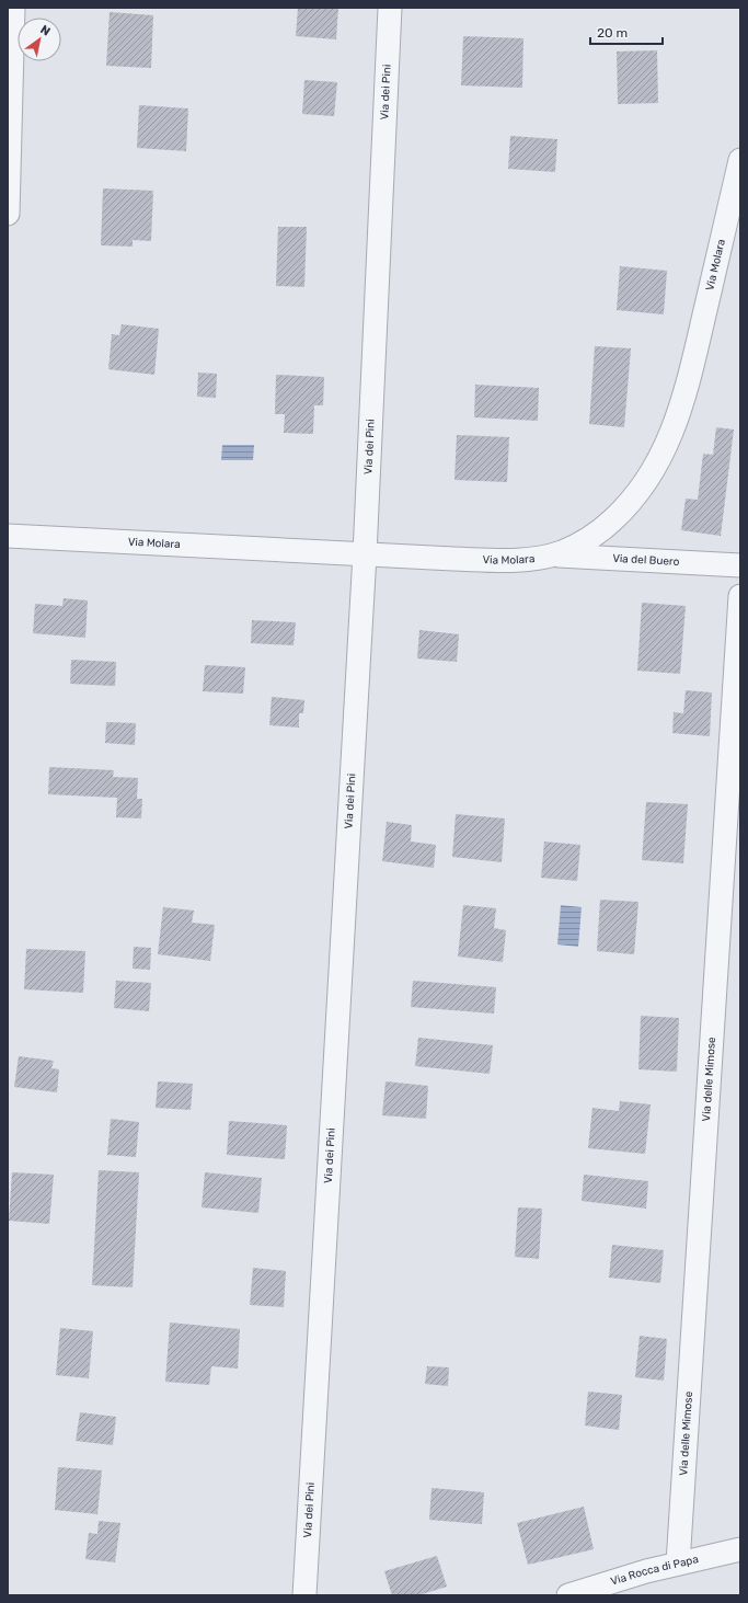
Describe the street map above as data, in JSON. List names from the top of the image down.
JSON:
{
  "streets": {
    "street": [
      "Via dei Pini",
      "Via Molara",
      "Via del Buero",
      "Via delle Mimose",
      "Via Rocca di Papa"
    ]
  },
  "crossings": [
    ["Via dei Pini", "Via Molara"],
    ["Via Molara", "Via del Buero"],
    ["Via delle Mimose", "Via Rocca di Papa"]
  ],
  "scale_bar": "20 m",
  "north": "top right"
}
